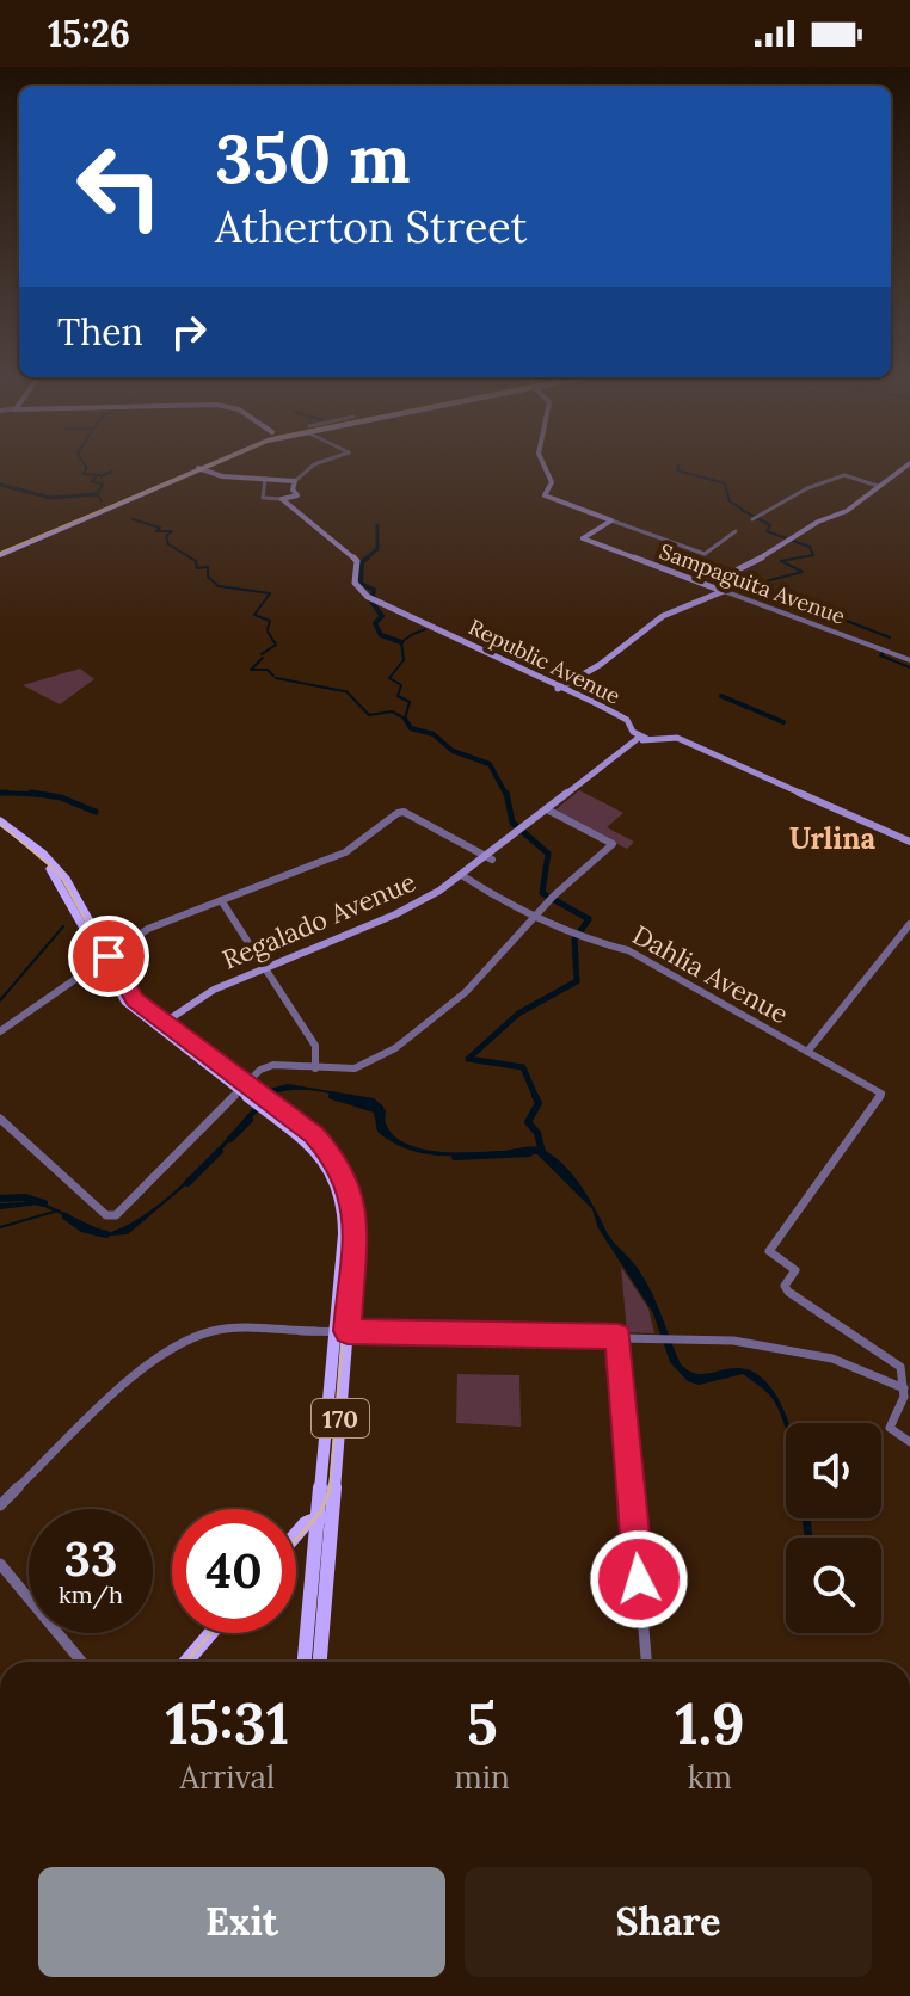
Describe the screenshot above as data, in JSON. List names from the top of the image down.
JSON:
{
  "streets": {
    "main road": [
      "Sampaguita Avenue",
      "Republic Avenue",
      "Regalado Avenue",
      "170"
    ],
    "street": ["Dahlia Avenue"]
  },
  "crossings": [
    ["Republic Avenue", "Regalado Avenue"],
    ["Regalado Avenue", "Dahlia Avenue"],
    ["Regalado Avenue", "170"]
  ],
  "districts": ["Urlina"],
  "page": {
    "status": "15:26",
    "turn": ["350 m", "Atherton Street"],
    "then": "Then",
    "speed": "33 km/h",
    "limit": "40",
    "eta": [
      "15:31",
      "Arrival",
      "5",
      "min",
      "1.9",
      "km"
    ],
    "buttons": ["Exit", "Share"]
  }
}
